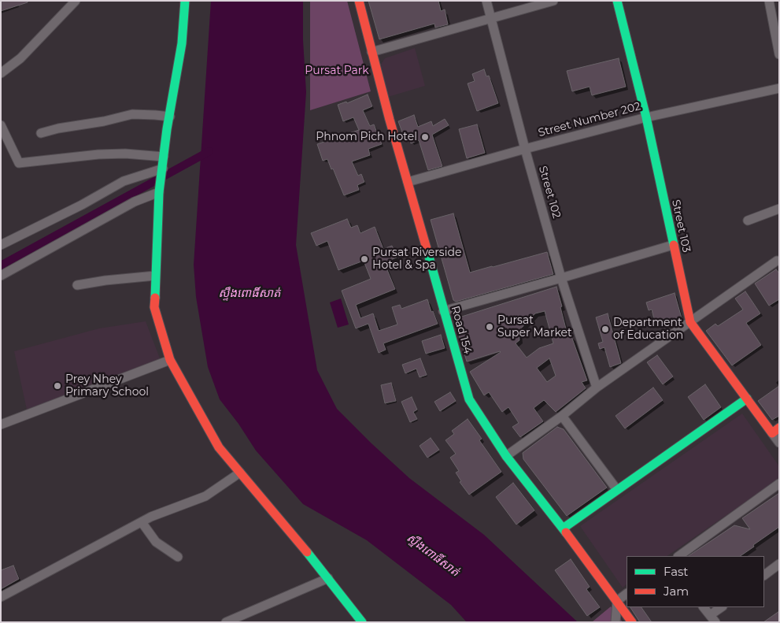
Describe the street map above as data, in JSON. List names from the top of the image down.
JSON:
{
  "streets": {
    "street": [
      "Street Number 202",
      "Street 102",
      "Street 103",
      "Road 154"
    ]
  },
  "crossings": [
    ["Street Number 202", "Street 102"],
    ["Street Number 202", "Street 103"],
    ["Street Number 202", "Road 154"]
  ],
  "water": ["ស្ទឹងពោធិ៍សាត់"],
  "parks": ["Pursat Park"],
  "places": [
    "Phnom Pich Hotel",
    "Pursat Riverside Hotel & Spa",
    "Pursat Super Market",
    "Department of Education",
    "Prey Nhey Primary School"
  ],
  "legend": ["Fast", "Jam"]
}
